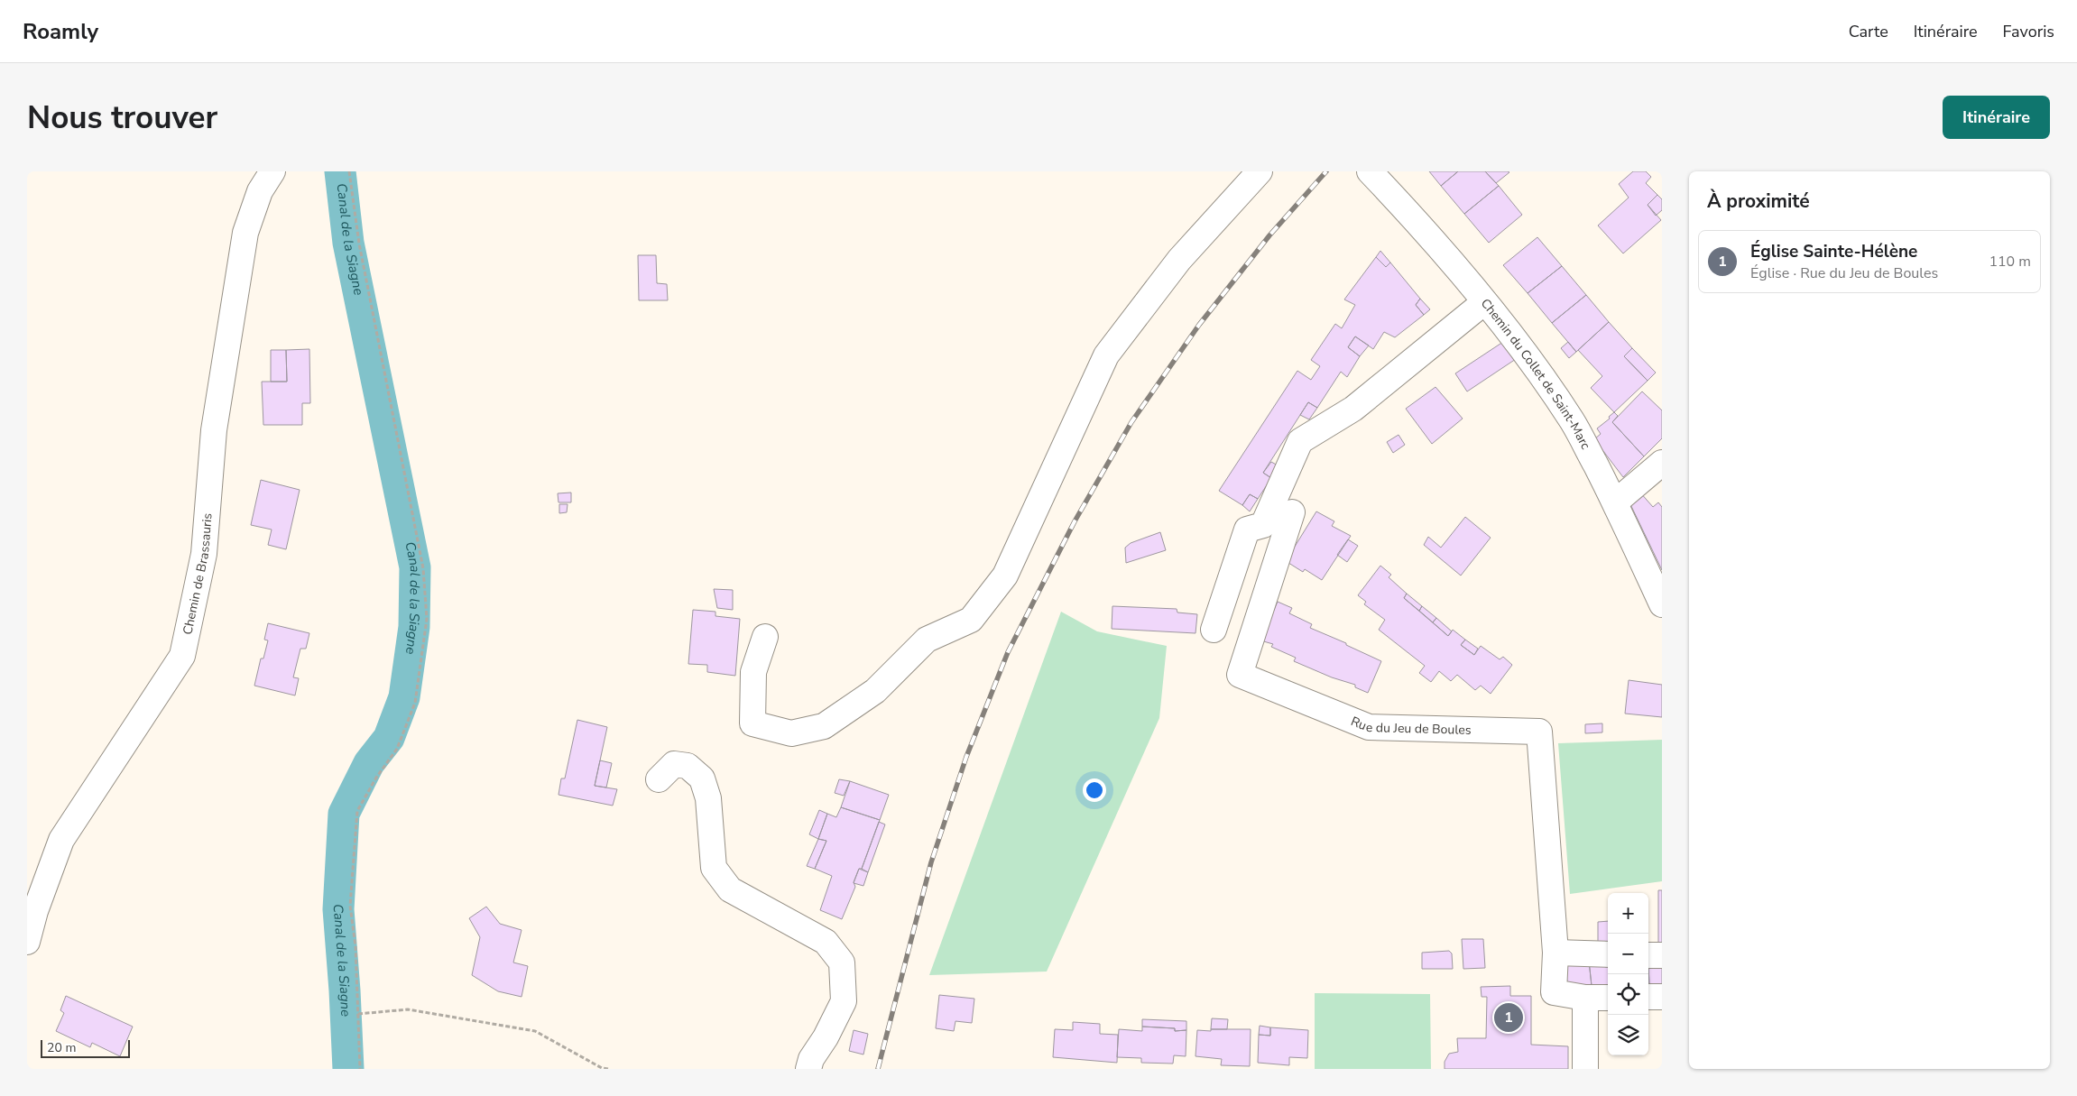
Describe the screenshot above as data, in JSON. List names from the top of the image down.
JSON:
{
  "streets": {
    "street": ["Chemin du Collet de Saint-Marc", "Chemin de Brassauris", "Rue du Jeu de Boules"]
  },
  "water": ["Canal de la Siagne"],
  "scale_bar": "20 m",
  "page": {
    "header": "Roamly",
    "nav": ["Carte", "Itinéraire", "Favoris"],
    "buttons": "Itinéraire",
    "title": "Nous trouver",
    "heading": "À proximité",
    "list": [
      {
        "mark": "1",
        "name": "Église Sainte-Hélène",
        "note": "Église · Rue du Jeu de Boules",
        "value": "110 m"
      }
    ],
    "map_buttons": ["+", "−"],
    "pins": "1",
    "scale": "20 m"
  }
}
